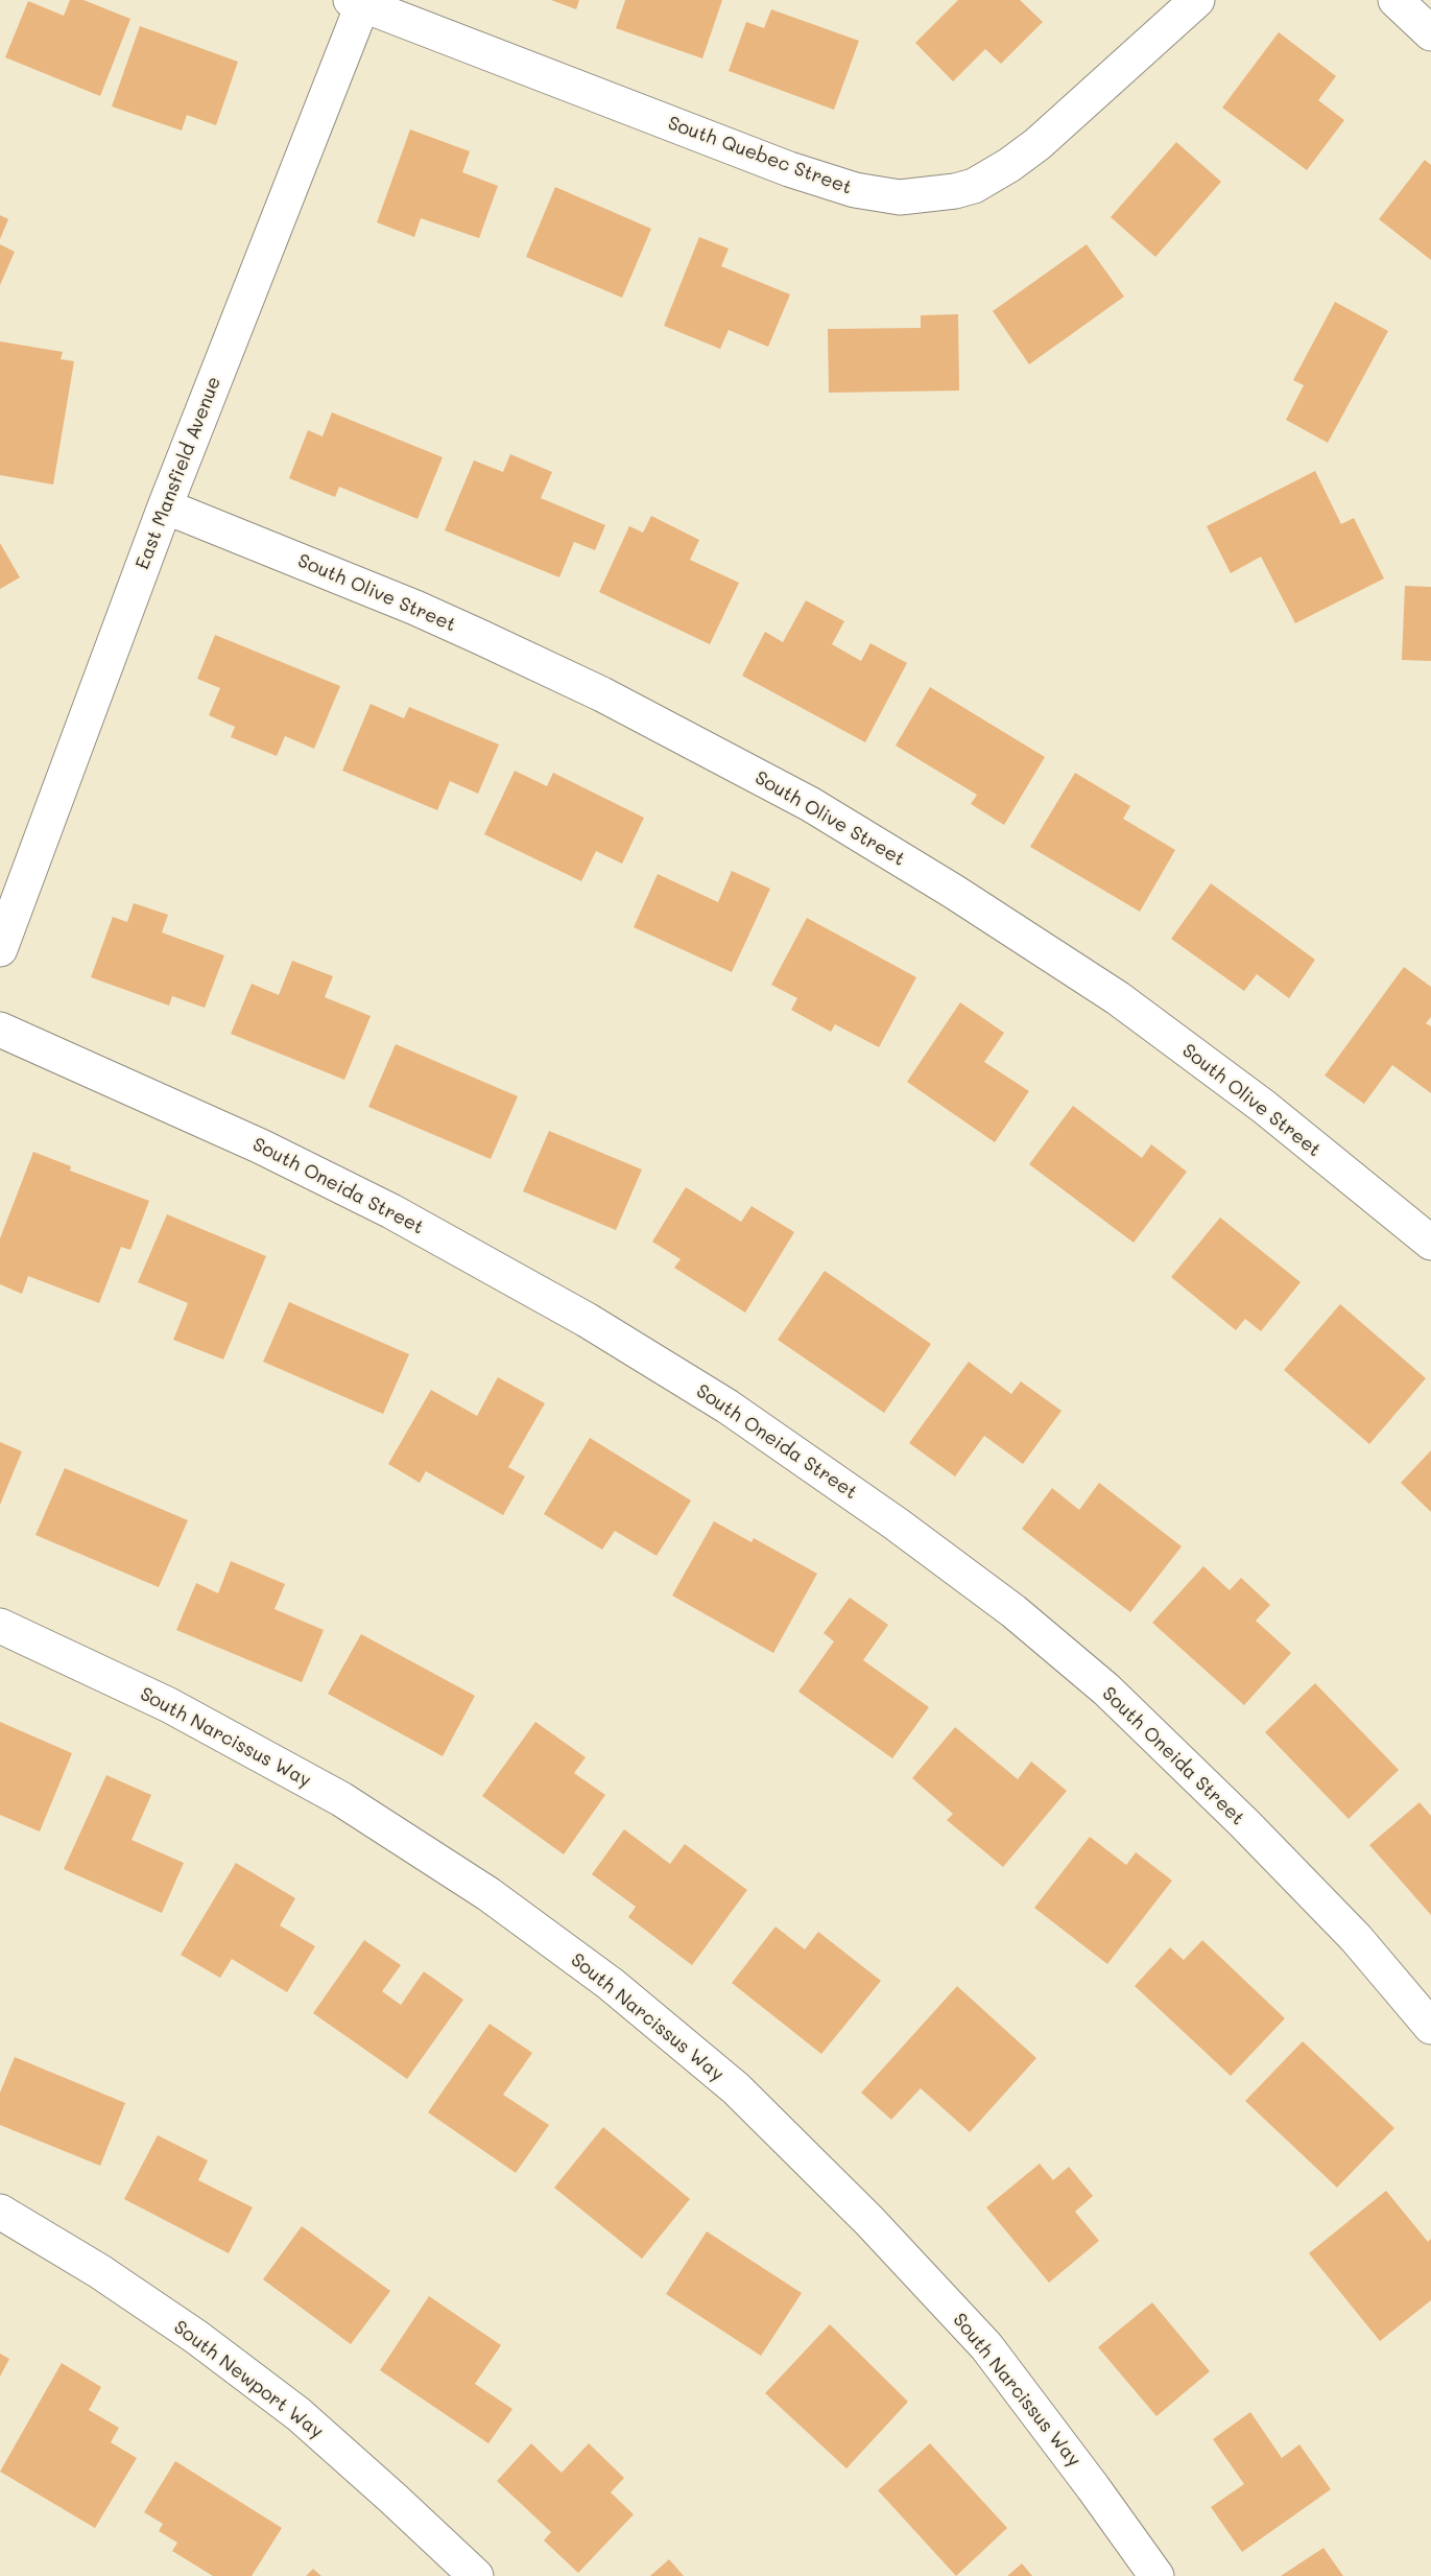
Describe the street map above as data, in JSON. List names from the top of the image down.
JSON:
{
  "streets": {
    "street": [
      "South Quebec Street",
      "East Mansfield Avenue",
      "South Olive Street",
      "South Oneida Street",
      "South Narcissus Way",
      "South Newport Way"
    ]
  },
  "crossings": [
    ["South Quebec Street", "East Mansfield Avenue"],
    ["East Mansfield Avenue", "South Olive Street"]
  ]
}
